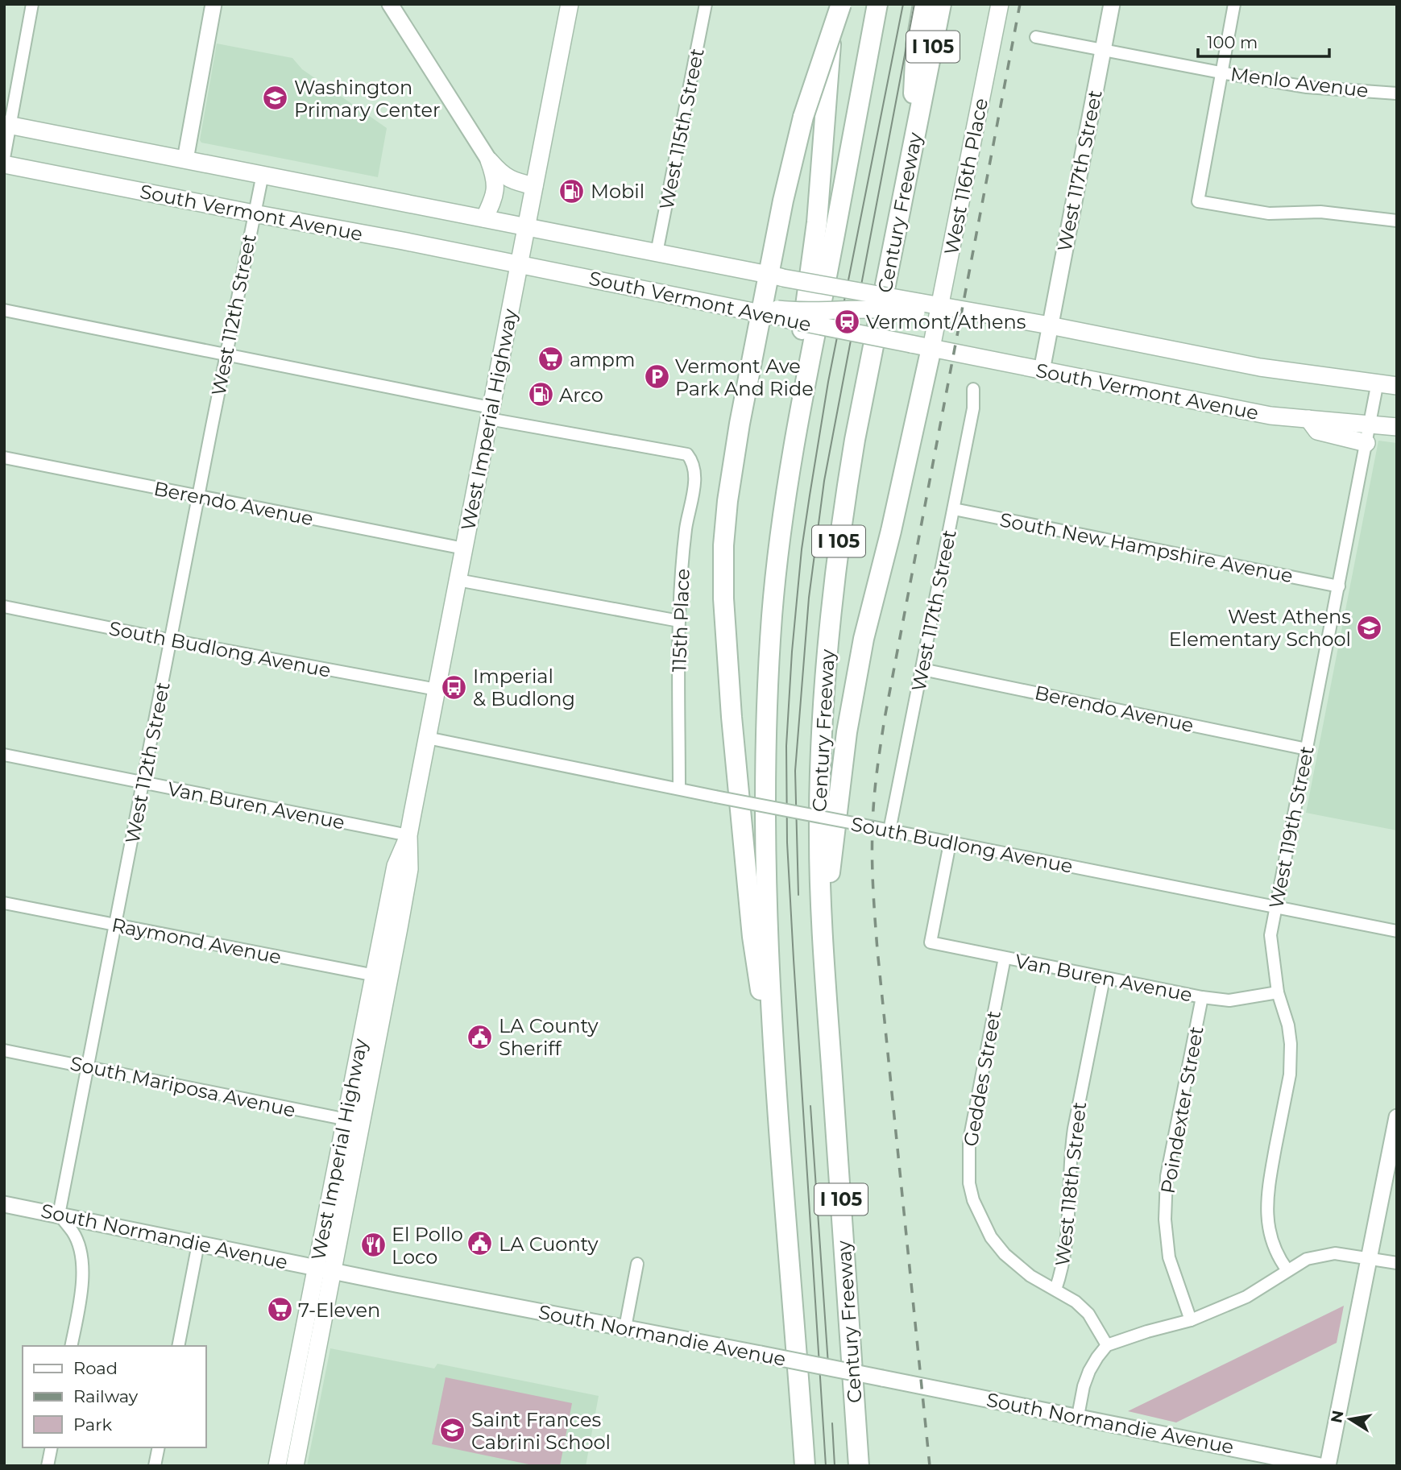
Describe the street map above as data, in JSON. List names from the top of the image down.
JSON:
{
  "streets": {
    "highway": ["I 105", "Century Freeway"],
    "main road": [
      "West 117th Street",
      "West 116th Place",
      "South Vermont Avenue",
      "West Imperial Highway",
      "South Normandie Avenue"
    ],
    "street": [
      "Menlo Avenue",
      "West 115th Street",
      "West 112th Street",
      "Berendo Avenue",
      "South New Hampshire Avenue",
      "115th Place",
      "South Budlong Avenue",
      "Van Buren Avenue",
      "West 119th Street",
      "Raymond Avenue",
      "Geddes Street",
      "South Mariposa Avenue",
      "Poindexter Street",
      "West 118th Street"
    ]
  },
  "crossings": [
    ["Menlo Avenue", "West 117th Street"],
    ["West 115th Street", "South Vermont Avenue"],
    ["West 117th Street", "South Vermont Avenue"],
    ["West 117th Street", "Berendo Avenue"],
    ["West 117th Street", "South New Hampshire Avenue"],
    ["West 117th Street", "South Budlong Avenue"],
    ["West 116th Place", "South Vermont Avenue"],
    ["South Vermont Avenue", "West 112th Street"],
    ["South Vermont Avenue", "West Imperial Highway"],
    ["South Vermont Avenue", "West 119th Street"],
    ["West 112th Street", "Berendo Avenue"],
    ["West 112th Street", "South Budlong Avenue"],
    ["West 112th Street", "Van Buren Avenue"],
    ["West 112th Street", "Raymond Avenue"],
    ["West 112th Street", "South Mariposa Avenue"],
    ["West 112th Street", "South Normandie Avenue"],
    ["West Imperial Highway", "Berendo Avenue"],
    ["West Imperial Highway", "115th Place"],
    ["West Imperial Highway", "South Budlong Avenue"],
    ["West Imperial Highway", "Van Buren Avenue"],
    ["West Imperial Highway", "Raymond Avenue"],
    ["West Imperial Highway", "South Mariposa Avenue"],
    ["West Imperial Highway", "South Normandie Avenue"],
    ["Berendo Avenue", "West 119th Street"],
    ["South New Hampshire Avenue", "West 119th Street"],
    ["115th Place", "South Budlong Avenue"],
    ["South Budlong Avenue", "Van Buren Avenue"],
    ["South Budlong Avenue", "West 119th Street"],
    ["Van Buren Avenue", "West 119th Street"],
    ["Van Buren Avenue", "Geddes Street"],
    ["Van Buren Avenue", "Poindexter Street"],
    ["Van Buren Avenue", "West 118th Street"],
    ["Geddes Street", "West 118th Street"]
  ],
  "places": {
    "school or university": ["Washington Primary Center", "West Athens Elementary School", "Saint Frances Cabrini School"],
    "fuel station": ["Mobil", "Arco"],
    "station": ["Vermont/Athens"],
    "supermarket": ["ampm", "7-Eleven"],
    "parking": ["Vermont Ave Park And Ride"],
    "bus stop": ["Imperial & Budlong"],
    "public building": ["LA County Sheriff", "LA Cuonty"],
    "restaurant": ["El Pollo Loco"]
  },
  "legend": ["Road", "Railway", "Park"],
  "scale_bar": "100 m",
  "north": "left"
}
